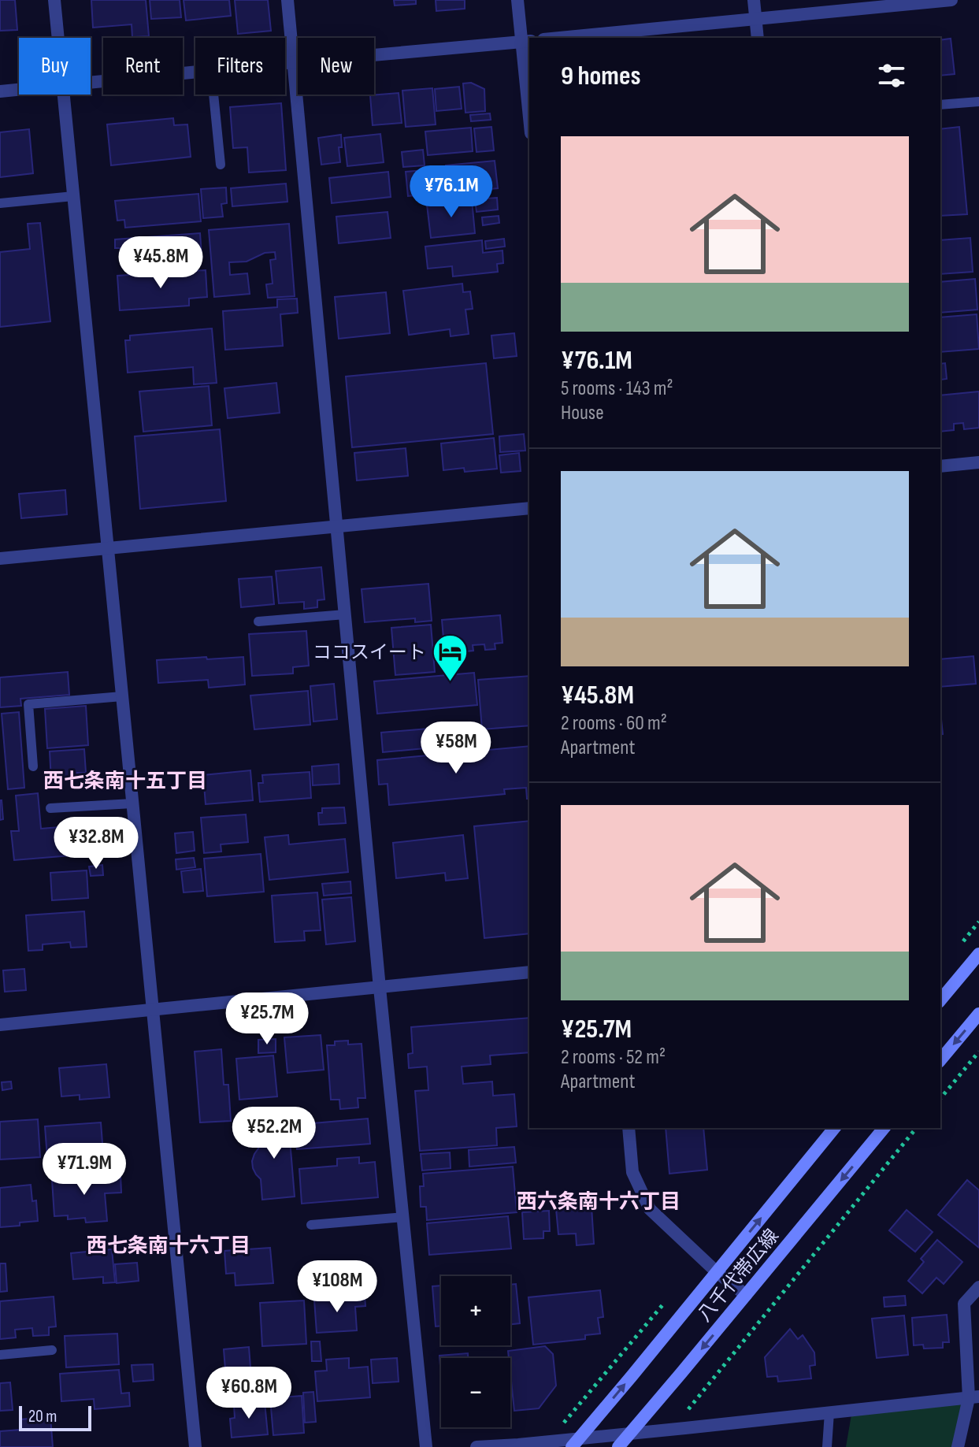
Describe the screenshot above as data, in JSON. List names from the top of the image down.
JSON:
{
  "streets": {
    "main road": ["八千代帯広線"]
  },
  "districts": ["西七条南十五丁目", "西六条南十六丁目", "西七条南十六丁目"],
  "places": {
    "hotel": ["ココスイート"]
  },
  "scale_bar": "20 m",
  "page": {
    "chip": [
      "Buy",
      "Rent",
      "Filters",
      "New"
    ],
    "heading": "9 homes",
    "list": [
      {
        "name": "¥76.1M",
        "note": "5 rooms · 143 m² · House"
      },
      {
        "name": "¥45.8M",
        "note": "2 rooms · 60 m² · Apartment"
      },
      {
        "name": "¥25.7M",
        "note": "2 rooms · 52 m² · Apartment"
      }
    ],
    "price": [
      "¥76.1M",
      "¥45.8M",
      "¥58M",
      "¥32.8M",
      "¥25.7M",
      "¥52.2M",
      "¥71.9M",
      "¥108M",
      "¥60.8M"
    ],
    "map_buttons": ["+", "−"],
    "scale": "20 m"
  }
}
